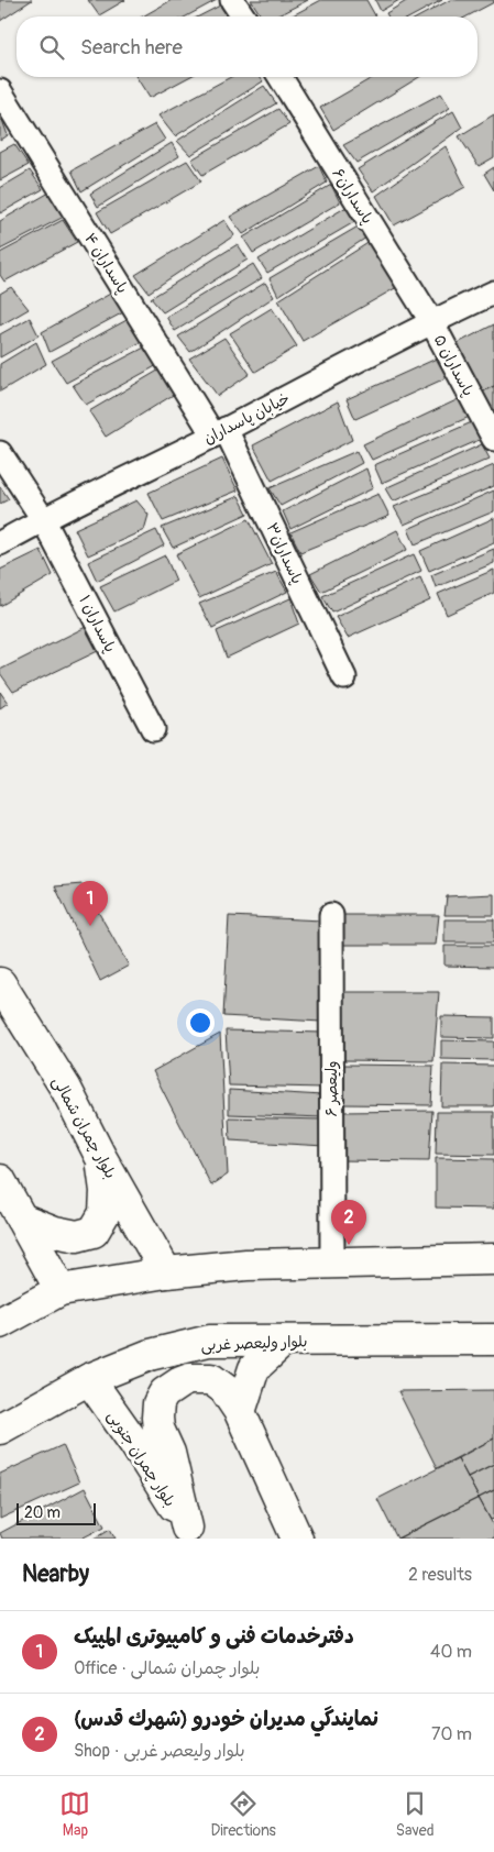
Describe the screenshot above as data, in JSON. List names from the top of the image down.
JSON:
{
  "streets": {
    "street": [
      "پاسداران۶",
      "پاسداران ۴",
      "پاسداران ۵",
      "خیابان پاسداران",
      "پاسداران۳",
      "پاسداران ۱",
      "ولیعصر ۶",
      "بلوار چمران شمالی",
      "بلوار ولیعصر غربی",
      "بلوار چمران جنوبی"
    ]
  },
  "crossings": [
    ["پاسداران۶", "پاسداران ۵"],
    ["پاسداران۶", "خیابان پاسداران"],
    ["پاسداران ۴", "خیابان پاسداران"],
    ["پاسداران ۴", "پاسداران۳"],
    ["پاسداران ۵", "خیابان پاسداران"],
    ["خیابان پاسداران", "پاسداران۳"],
    ["خیابان پاسداران", "پاسداران ۱"],
    ["بلوار ولیعصر غربی", "بلوار چمران جنوبی"]
  ],
  "scale_bar": "20 m",
  "page": {
    "search": "Search here",
    "pins": ["1", "2"],
    "scale": "20 m",
    "heading": ["Nearby", "2 results"],
    "list": [
      {
        "mark": "1",
        "name": "دفترخدمات فنی و کامپیوتری المپیک",
        "note": "Office · بلوار چمران شمالی",
        "value": "40 m"
      },
      {
        "mark": "2",
        "name": "نمايندگي مديران خودرو (شهرك قدس)",
        "note": "Shop · بلوار ولیعصر غربی",
        "value": "70 m"
      }
    ],
    "nav": ["Map", "Directions", "Saved"]
  }
}
